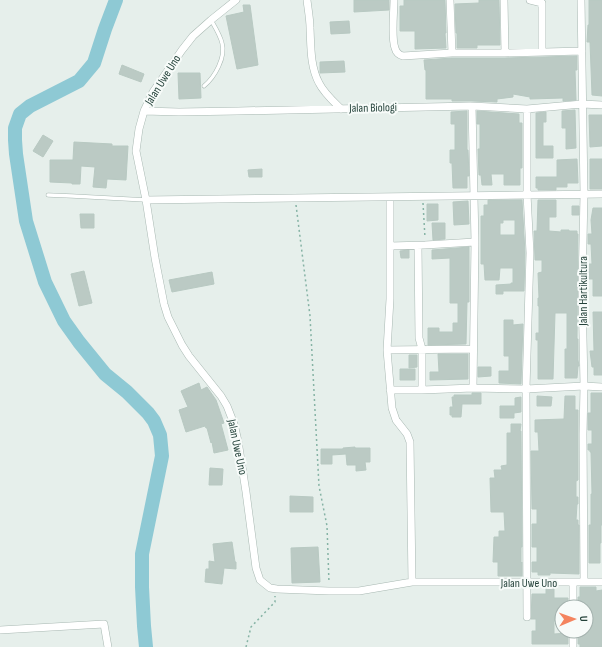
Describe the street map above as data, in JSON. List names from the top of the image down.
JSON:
{
  "streets": {
    "street": ["Jalan Uwe Uno", "Jalan Biologi", "Jalan Hartikultura"]
  },
  "crossings": [
    ["Jalan Uwe Uno", "Jalan Biologi"],
    ["Jalan Uwe Uno", "Jalan Hartikultura"],
    ["Jalan Biologi", "Jalan Hartikultura"]
  ],
  "north": "right"
}
